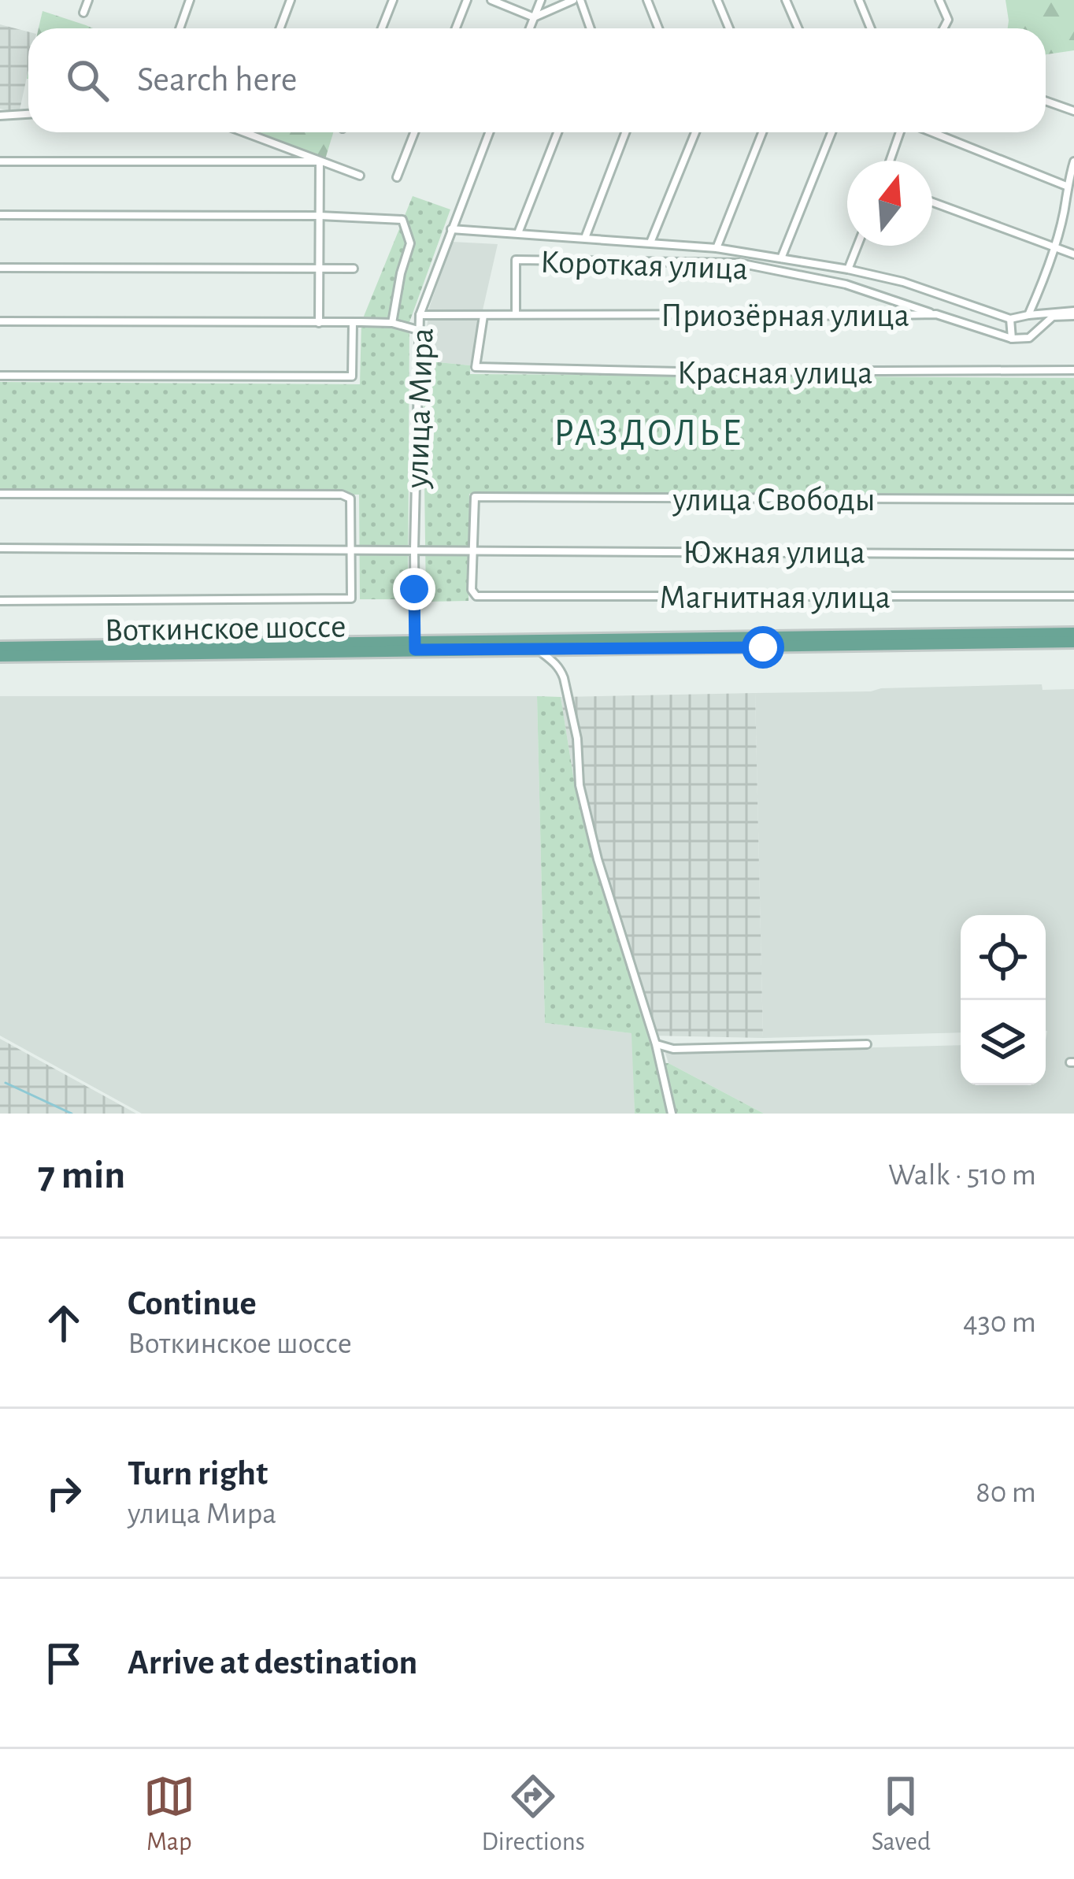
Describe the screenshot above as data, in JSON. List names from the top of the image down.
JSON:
{
  "streets": {
    "main road": ["Воткинское шоссе"],
    "street": [
      "Короткая улица",
      "Приозёрная улица",
      "Красная улица",
      "улица Мира",
      "улица Свободы",
      "Южная улица",
      "Магнитная улица"
    ]
  },
  "crossings": [
    ["Короткая улица", "Приозёрная улица"],
    ["Приозёрная улица", "Красная улица"],
    ["Приозёрная улица", "улица Мира"],
    ["улица Мира", "Южная улица"],
    ["улица Мира", "Воткинское шоссе"],
    ["улица Свободы", "Южная улица"],
    ["улица Свободы", "Магнитная улица"],
    ["Южная улица", "Магнитная улица"]
  ],
  "districts": ["РАЗДОЛЬЕ"],
  "north": "top",
  "page": {
    "search": "Search here",
    "heading": ["7 min", "Walk · 510 m"],
    "list": [
      ["Continue", "Воткинское шоссе", "430 m"],
      ["Turn right", "улица Мира", "80 m"],
      "Arrive at destination"
    ],
    "nav": ["Map", "Directions", "Saved"]
  }
}
